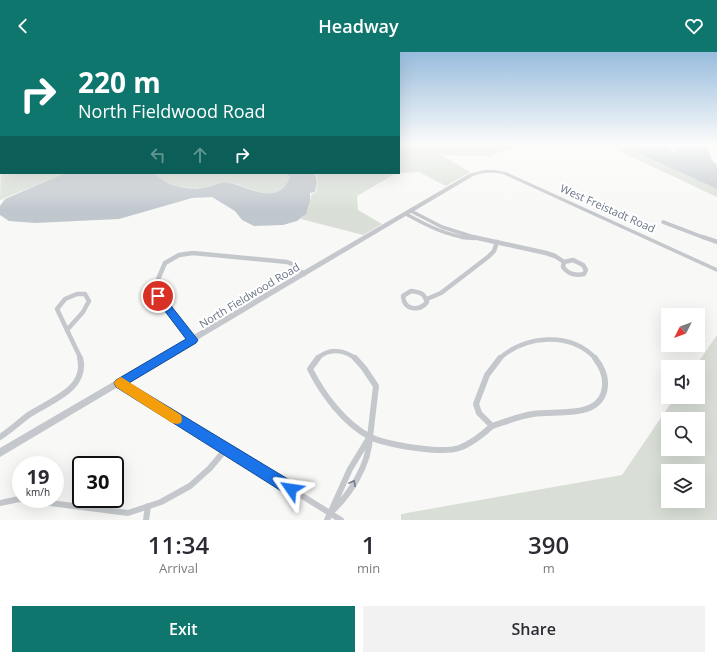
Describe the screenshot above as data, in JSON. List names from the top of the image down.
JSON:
{
  "streets": {
    "street": ["West Freistadt Road", "North Fieldwood Road"]
  },
  "crossings": [
    ["West Freistadt Road", "North Fieldwood Road"]
  ],
  "north": "bottom left",
  "page": {
    "header": "Headway",
    "turn": ["220 m", "North Fieldwood Road"],
    "speed": "19 km/h",
    "limit": "30",
    "eta": [
      "11:34",
      "Arrival",
      "1",
      "min",
      "390",
      "m"
    ],
    "buttons": ["Exit", "Share"]
  }
}
